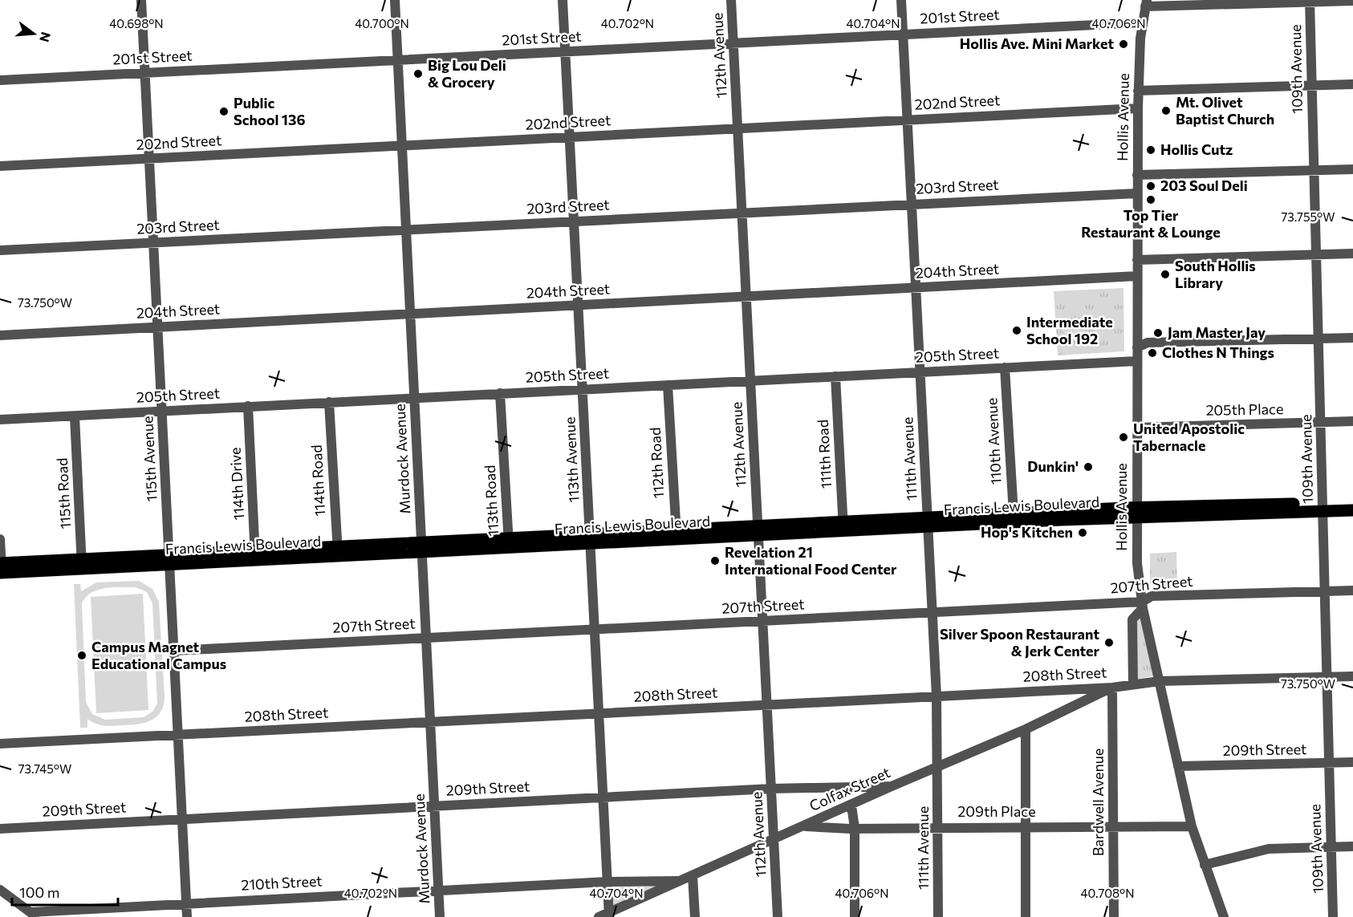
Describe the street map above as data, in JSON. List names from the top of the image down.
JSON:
{
  "streets": {
    "main road": ["Francis Lewis Boulevard"],
    "street": [
      "201st Street",
      "112th Avenue",
      "109th Avenue",
      "202nd Street",
      "Hollis Avenue",
      "203rd Street",
      "204th Street",
      "205th Street",
      "205th Place",
      "110th Avenue",
      "111th Road",
      "115th Avenue",
      "Murdock Avenue",
      "111th Avenue",
      "113th Avenue",
      "112th Road",
      "114th Road",
      "114th Drive",
      "115th Road",
      "113th Road",
      "207th Street",
      "208th Street",
      "209th Street",
      "Colfax Street",
      "Bardwell Avenue",
      "209th Place",
      "210th Street"
    ]
  },
  "crossings": [
    ["201st Street", "112th Avenue"],
    ["201st Street", "Hollis Avenue"],
    ["201st Street", "115th Avenue"],
    ["201st Street", "Murdock Avenue"],
    ["201st Street", "111th Avenue"],
    ["201st Street", "113th Avenue"],
    ["112th Avenue", "202nd Street"],
    ["112th Avenue", "203rd Street"],
    ["112th Avenue", "204th Street"],
    ["112th Avenue", "205th Street"],
    ["112th Avenue", "Francis Lewis Boulevard"],
    ["112th Avenue", "207th Street"],
    ["112th Avenue", "208th Street"],
    ["112th Avenue", "209th Street"],
    ["112th Avenue", "Colfax Street"],
    ["109th Avenue", "205th Place"],
    ["109th Avenue", "Francis Lewis Boulevard"],
    ["109th Avenue", "207th Street"],
    ["109th Avenue", "208th Street"],
    ["109th Avenue", "209th Street"],
    ["202nd Street", "Hollis Avenue"],
    ["202nd Street", "115th Avenue"],
    ["202nd Street", "Murdock Avenue"],
    ["202nd Street", "111th Avenue"],
    ["202nd Street", "113th Avenue"],
    ["Hollis Avenue", "203rd Street"],
    ["Hollis Avenue", "204th Street"],
    ["Hollis Avenue", "205th Street"],
    ["Hollis Avenue", "205th Place"],
    ["Hollis Avenue", "Francis Lewis Boulevard"],
    ["Hollis Avenue", "207th Street"],
    ["Hollis Avenue", "208th Street"],
    ["Hollis Avenue", "209th Street"],
    ["Hollis Avenue", "209th Place"],
    ["203rd Street", "115th Avenue"],
    ["203rd Street", "Murdock Avenue"],
    ["203rd Street", "111th Avenue"],
    ["203rd Street", "113th Avenue"],
    ["204th Street", "115th Avenue"],
    ["204th Street", "Murdock Avenue"],
    ["204th Street", "111th Avenue"],
    ["204th Street", "113th Avenue"],
    ["205th Street", "110th Avenue"],
    ["205th Street", "111th Road"],
    ["205th Street", "115th Avenue"],
    ["205th Street", "Murdock Avenue"],
    ["205th Street", "111th Avenue"],
    ["205th Street", "113th Avenue"],
    ["205th Street", "112th Road"],
    ["205th Street", "114th Road"],
    ["205th Street", "114th Drive"],
    ["205th Street", "115th Road"],
    ["205th Street", "113th Road"],
    ["110th Avenue", "Francis Lewis Boulevard"],
    ["111th Road", "Francis Lewis Boulevard"],
    ["115th Avenue", "Francis Lewis Boulevard"],
    ["115th Avenue", "207th Street"],
    ["115th Avenue", "208th Street"],
    ["115th Avenue", "209th Street"],
    ["115th Avenue", "210th Street"],
    ["Murdock Avenue", "Francis Lewis Boulevard"],
    ["Murdock Avenue", "207th Street"],
    ["Murdock Avenue", "208th Street"],
    ["Murdock Avenue", "209th Street"],
    ["Murdock Avenue", "210th Street"],
    ["111th Avenue", "Francis Lewis Boulevard"],
    ["111th Avenue", "207th Street"],
    ["111th Avenue", "208th Street"],
    ["111th Avenue", "Colfax Street"],
    ["111th Avenue", "209th Place"],
    ["113th Avenue", "Francis Lewis Boulevard"],
    ["113th Avenue", "207th Street"],
    ["113th Avenue", "208th Street"],
    ["113th Avenue", "209th Street"],
    ["113th Avenue", "Colfax Street"],
    ["113th Avenue", "210th Street"],
    ["112th Road", "Francis Lewis Boulevard"],
    ["114th Road", "Francis Lewis Boulevard"],
    ["114th Drive", "Francis Lewis Boulevard"],
    ["115th Road", "Francis Lewis Boulevard"],
    ["113th Road", "Francis Lewis Boulevard"],
    ["208th Street", "Colfax Street"],
    ["208th Street", "Bardwell Avenue"],
    ["209th Street", "Colfax Street"],
    ["Colfax Street", "Bardwell Avenue"],
    ["Colfax Street", "209th Place"],
    ["Colfax Street", "210th Street"],
    ["Bardwell Avenue", "209th Place"]
  ],
  "places": [
    "Hollis Ave. Mini Market",
    "Big Lou Deli & Grocery",
    "Mt. Olivet Baptist Church",
    "Public School 136",
    "Hollis Cutz",
    "203 Soul Deli",
    "Top Tier Restaurant & Lounge",
    "South Hollis Library",
    "Intermediate School 192",
    "Jam Master Jay",
    "Clothes N Things",
    "United Apostolic Tabernacle",
    "Dunkin'",
    "Hop's Kitchen",
    "Revelation 21 International Food Center",
    "Silver Spoon Restaurant & Jerk Center",
    "Campus Magnet Educational Campus"
  ],
  "scale_bar": "100 m",
  "north": "right",
  "coordinates": [
    "40.698°N",
    "40.700°N",
    "40.702°N",
    "40.704°N",
    "40.706°N",
    "73.755°W",
    "73.750°W",
    "73.745°W",
    "40.708°N"
  ]
}
